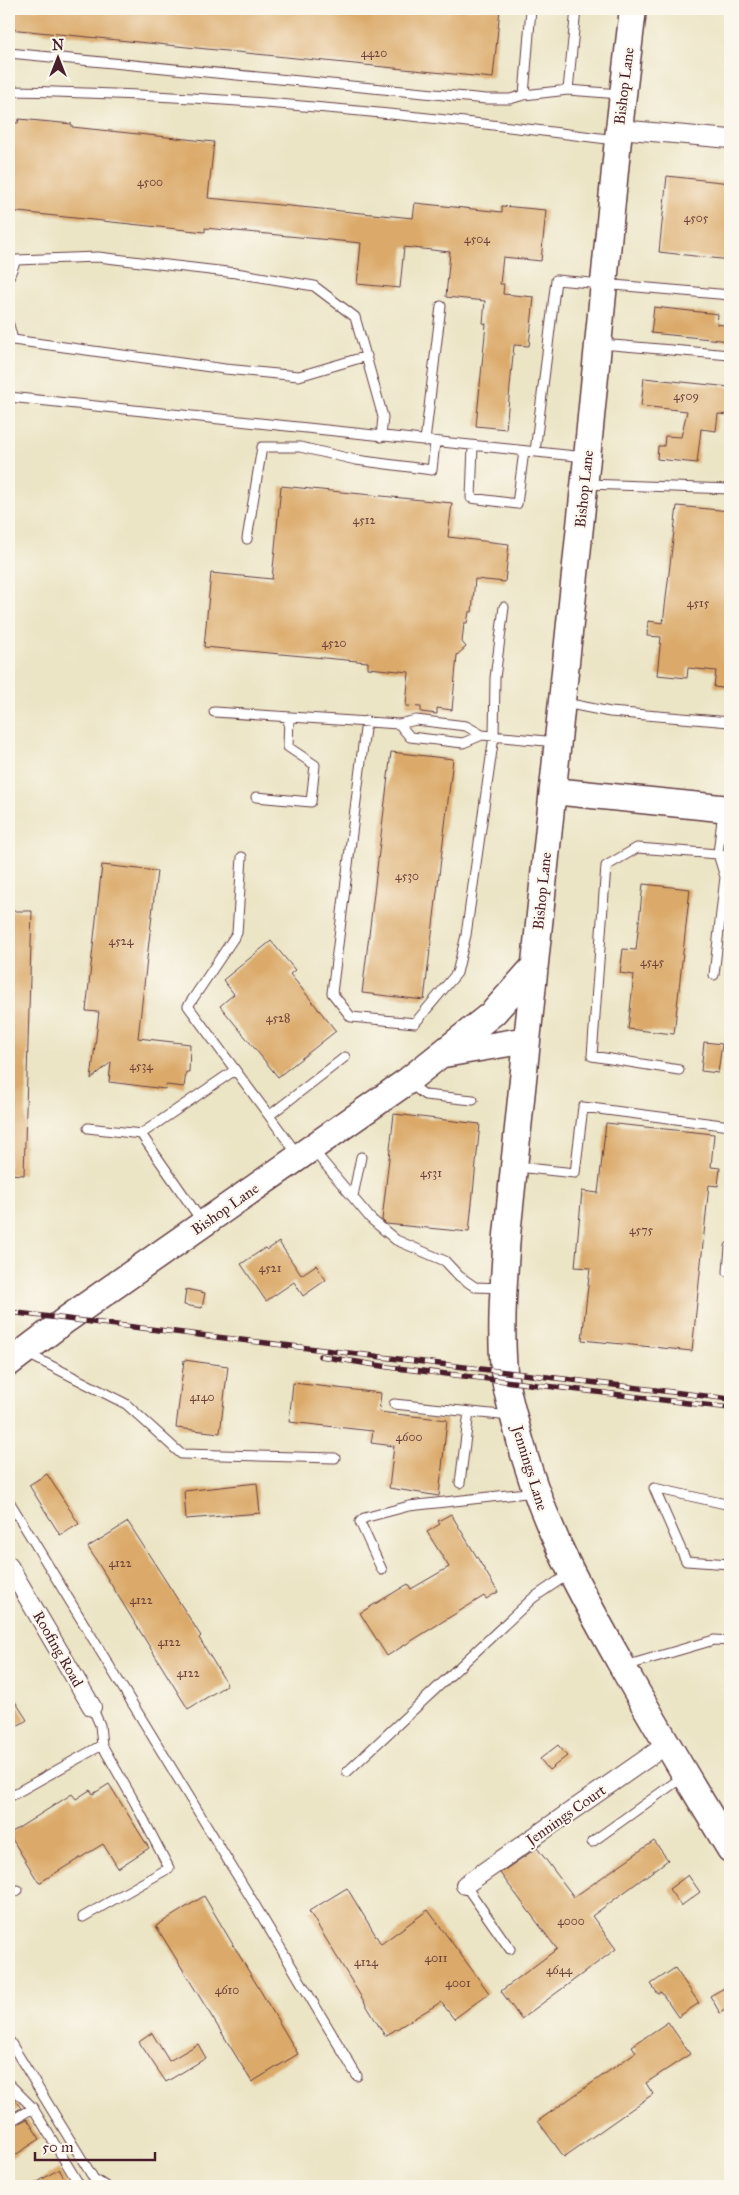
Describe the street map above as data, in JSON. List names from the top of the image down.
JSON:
{
  "streets": {
    "street": [
      "Bishop Lane",
      "Jennings Lane",
      "Roofing Road",
      "Jennings Court"
    ]
  },
  "crossings": [
    ["Bishop Lane", "Jennings Lane"],
    ["Jennings Lane", "Jennings Court"]
  ],
  "house_numbers": [
    "4420",
    "4500",
    "4505",
    "4504",
    "4509",
    "4512",
    "4515",
    "4520",
    "4530",
    "4524",
    "4545",
    "4528",
    "4534",
    "4531",
    "4575",
    "4521",
    "4140",
    "4600",
    "4122",
    "4122",
    "4122",
    "4122",
    "4000",
    "4011",
    "4124",
    "4644",
    "4001",
    "4610"
  ],
  "scale_bar": "50 m",
  "north": "top"
}
